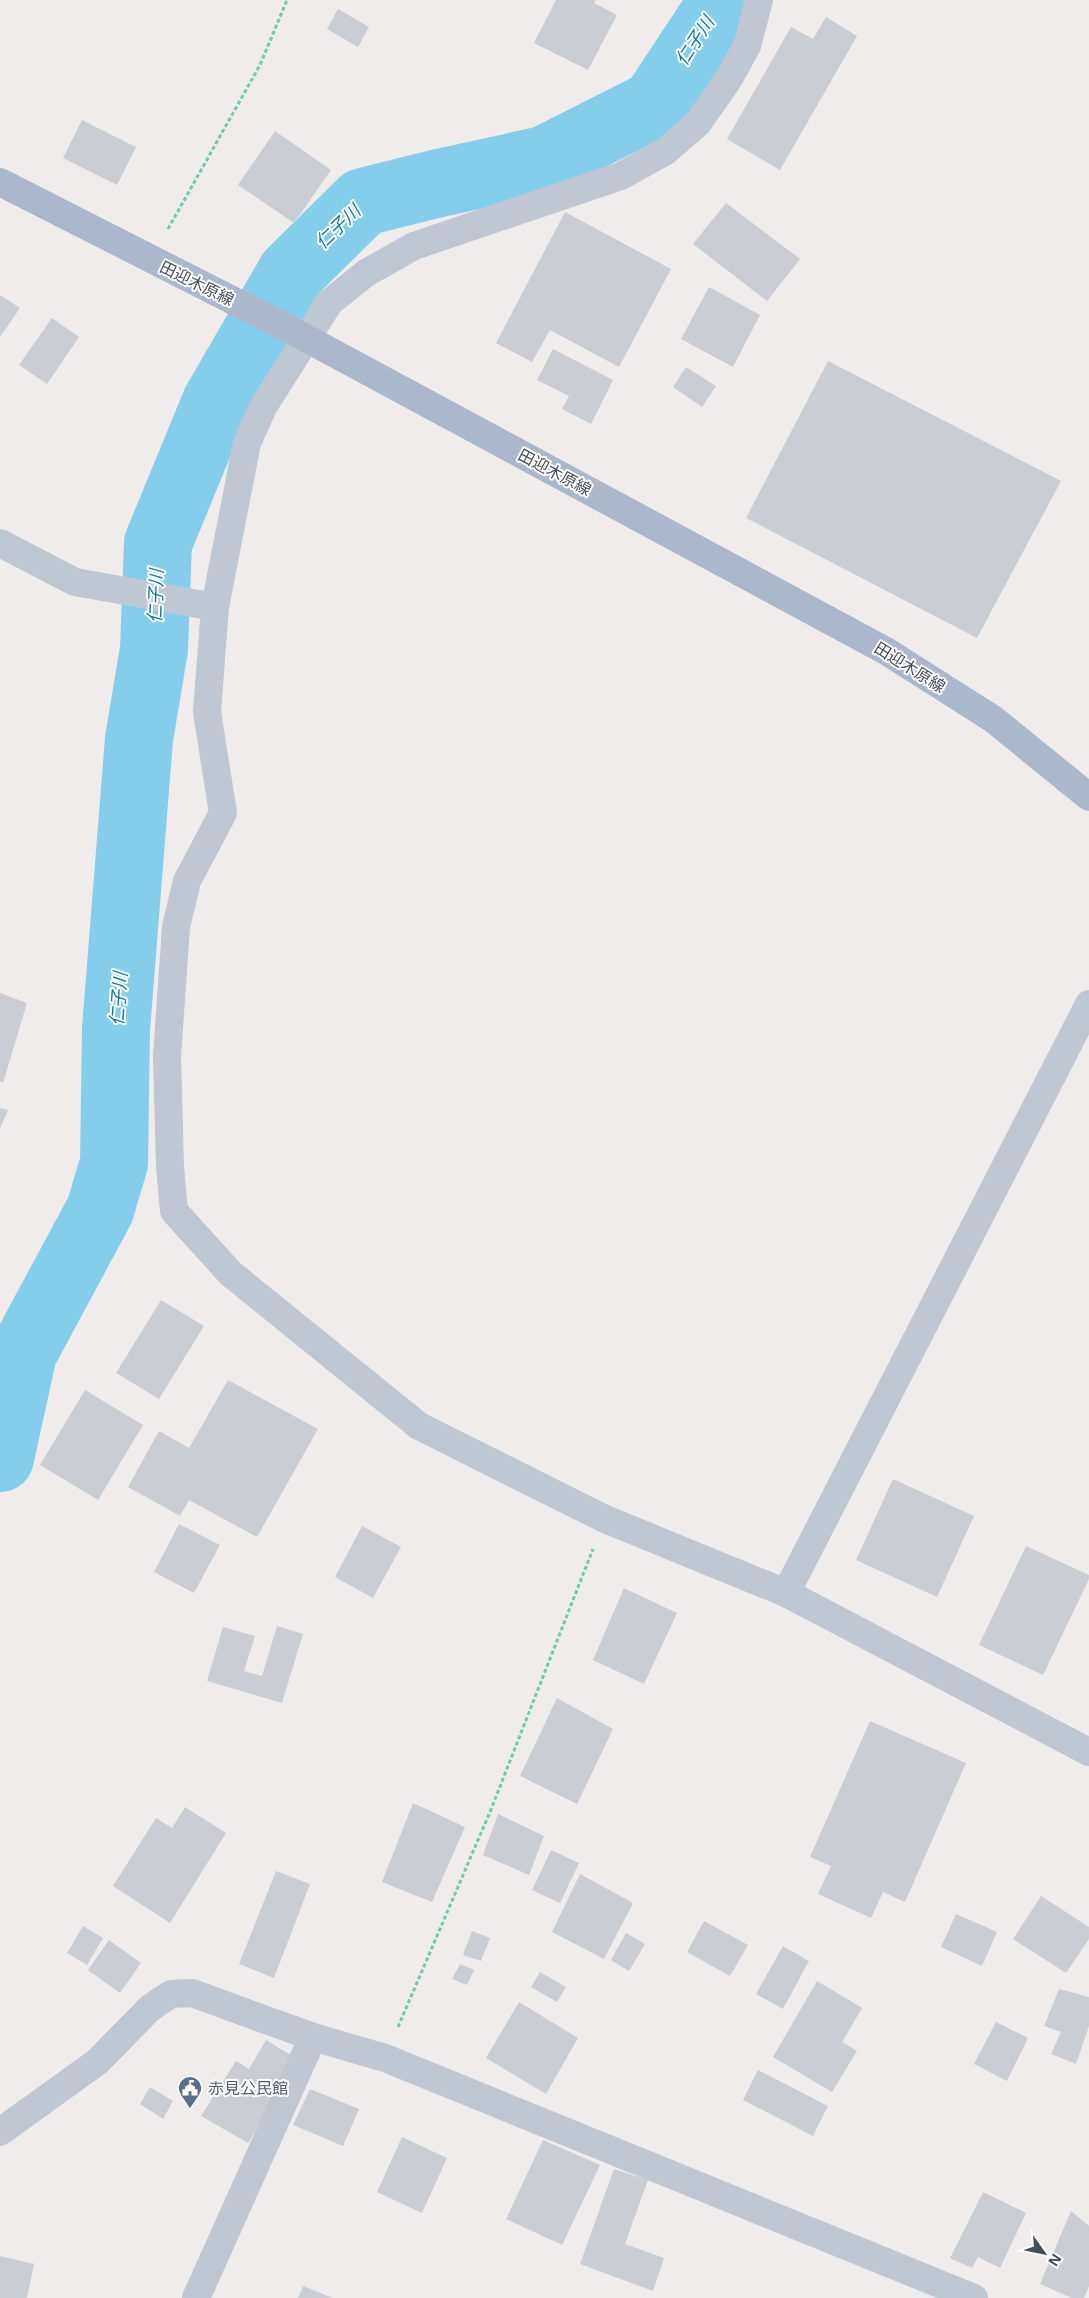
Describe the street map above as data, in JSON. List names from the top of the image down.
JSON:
{
  "streets": {
    "main road": ["田迎木原線"]
  },
  "water": ["仁子川"],
  "places": {
    "public building": ["赤見公民館"]
  },
  "north": "bottom right"
}
